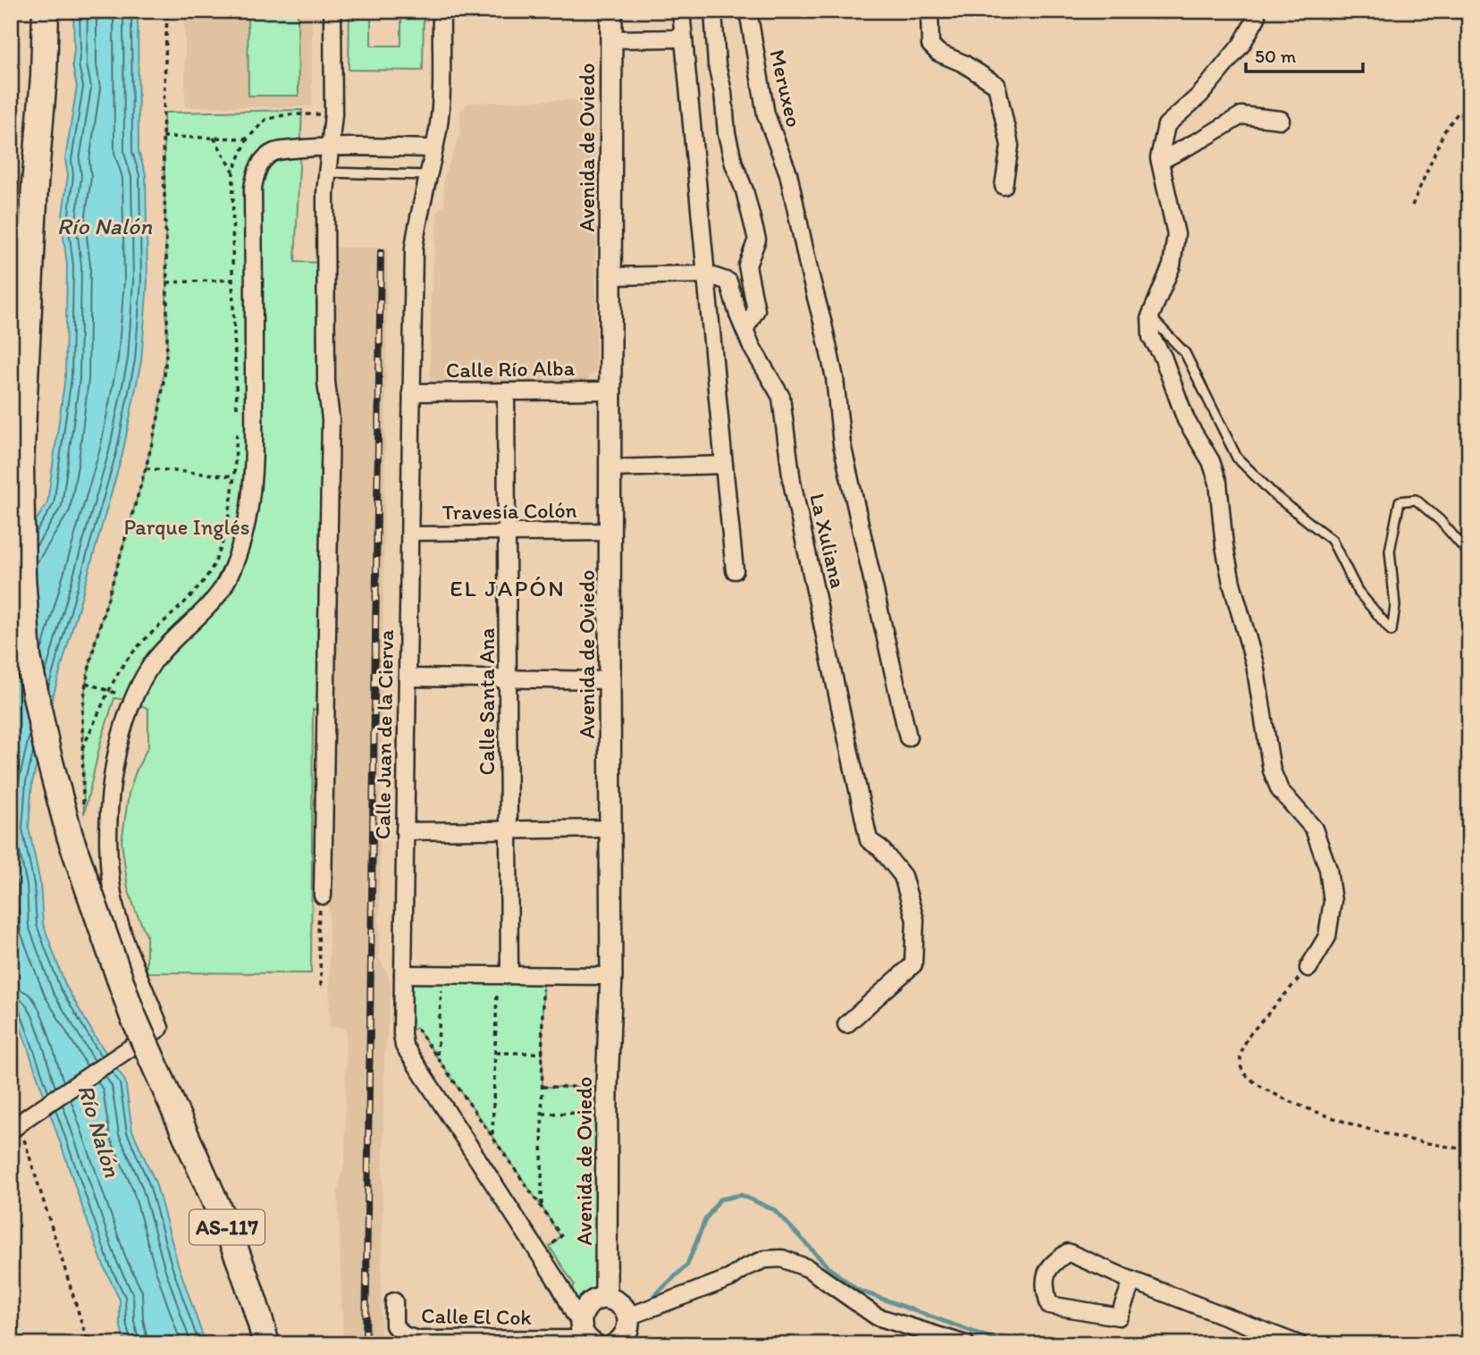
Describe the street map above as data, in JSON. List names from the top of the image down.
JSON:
{
  "streets": {
    "main road": ["AS-117"],
    "street": [
      "Meruxeo",
      "Avenida de Oviedo",
      "Calle Río Alba",
      "Travesía Colón",
      "La Xuliana",
      "Calle Santa Ana",
      "Calle Juan de la Cierva",
      "Calle El Cok"
    ]
  },
  "crossings": [
    ["Meruxeo", "La Xuliana"],
    ["Avenida de Oviedo", "Calle Río Alba"],
    ["Avenida de Oviedo", "Travesía Colón"],
    ["Avenida de Oviedo", "Calle Juan de la Cierva"],
    ["Avenida de Oviedo", "Calle El Cok"],
    ["Calle Río Alba", "Calle Santa Ana"],
    ["Calle Río Alba", "Calle Juan de la Cierva"],
    ["Travesía Colón", "Calle Santa Ana"],
    ["Travesía Colón", "Calle Juan de la Cierva"],
    ["Calle Juan de la Cierva", "Calle El Cok"]
  ],
  "districts": ["EL JAPÓN"],
  "water": ["Río Nalón"],
  "parks": ["Parque Inglés"],
  "scale_bar": "50 m"
}
